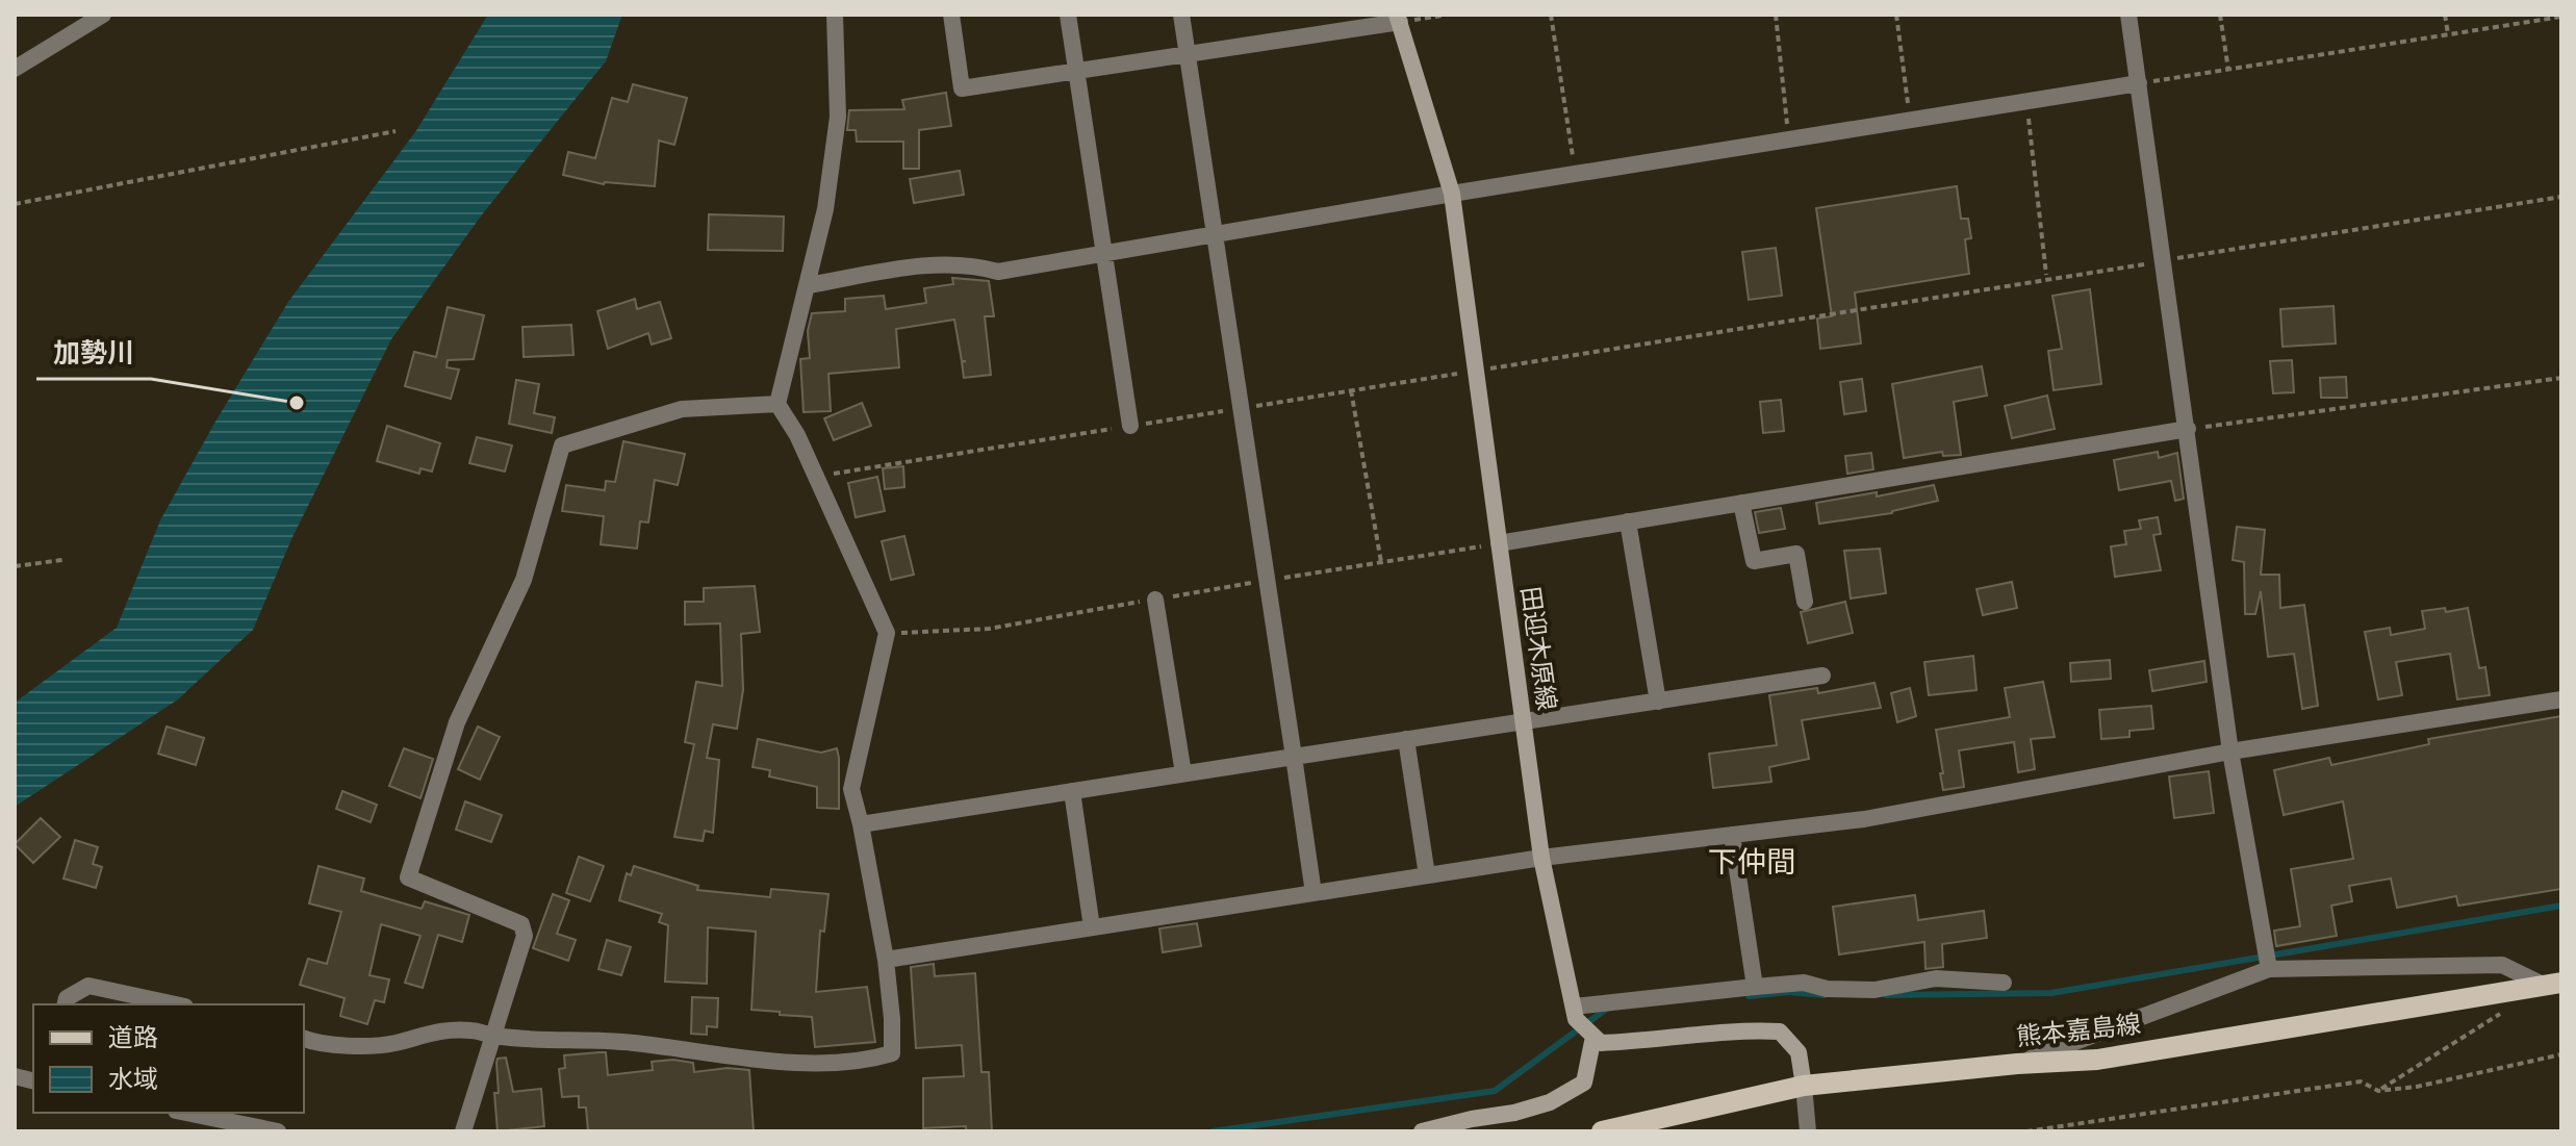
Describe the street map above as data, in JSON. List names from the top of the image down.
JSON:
{
  "streets": {
    "main road": ["田迎木原線", "熊本嘉島線"]
  },
  "districts": ["下仲間"],
  "places": ["加勢川"],
  "legend": ["道路", "水域"]
}
